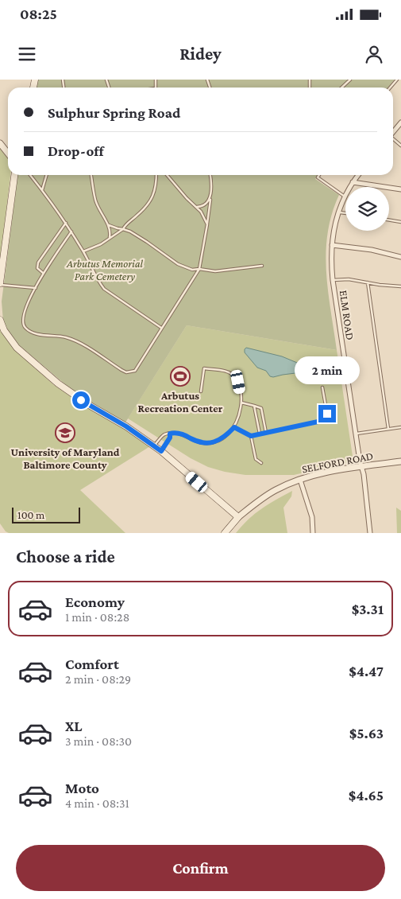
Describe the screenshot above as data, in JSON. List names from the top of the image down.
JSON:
{
  "streets": {
    "main road": ["SELFORD ROAD"],
    "street": ["ELM ROAD"]
  },
  "crossings": [
    ["ELM ROAD", "SELFORD ROAD"]
  ],
  "parks": ["Arbutus Memorial Park Cemetery"],
  "places": {
    "sports": ["Arbutus Recreation Center"],
    "school or university": ["University of Maryland Baltimore County"]
  },
  "scale_bar": "100 m",
  "page": {
    "status": "08:25",
    "header": "Ridey",
    "banner": ["Sulphur Spring Road", "Drop-off"],
    "bubble": "2 min",
    "scale": "100 m",
    "heading": "Choose a ride",
    "list": [
      {
        "name": "Economy",
        "note": "1 min · 08:28",
        "value": "$3.31"
      },
      {
        "name": "Comfort",
        "note": "2 min · 08:29",
        "value": "$4.47"
      },
      {
        "name": "XL",
        "note": "3 min · 08:30",
        "value": "$5.63"
      },
      {
        "name": "Moto",
        "note": "4 min · 08:31",
        "value": "$4.65"
      }
    ],
    "buttons": "Confirm"
  }
}
